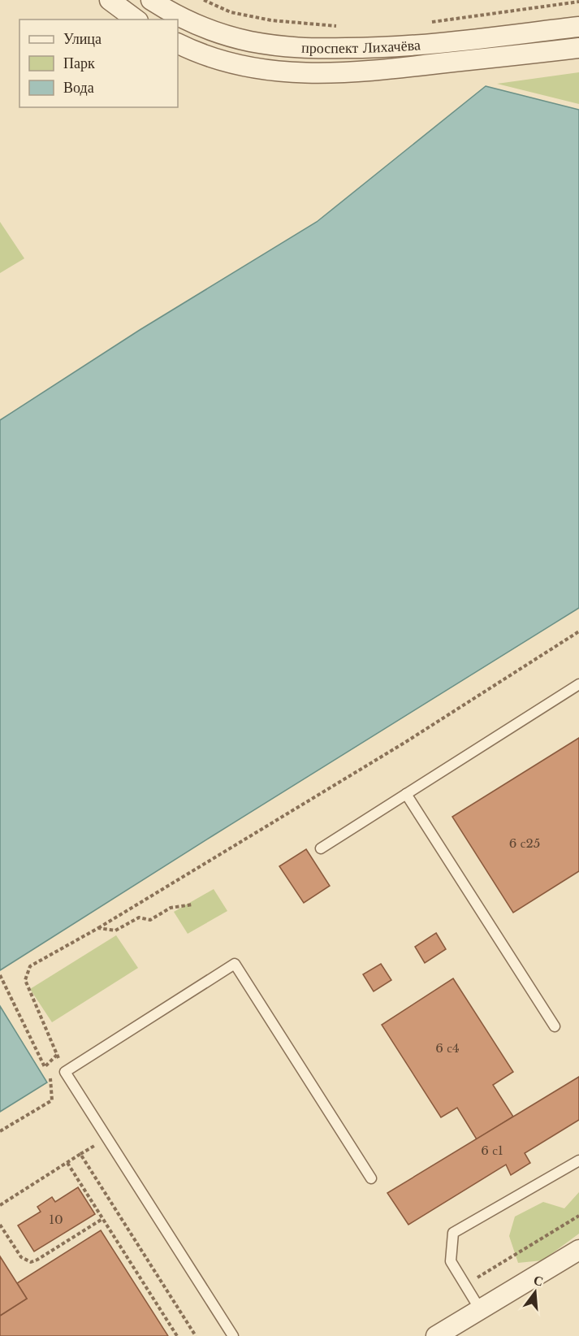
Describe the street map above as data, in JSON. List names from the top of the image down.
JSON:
{
  "streets": {
    "street": ["проспект Лихачёва"]
  },
  "house_numbers": [
    "6 с25",
    "6 с4",
    "6 с1",
    "10"
  ],
  "legend": ["Улица", "Парк", "Вода"],
  "north": "top"
}
